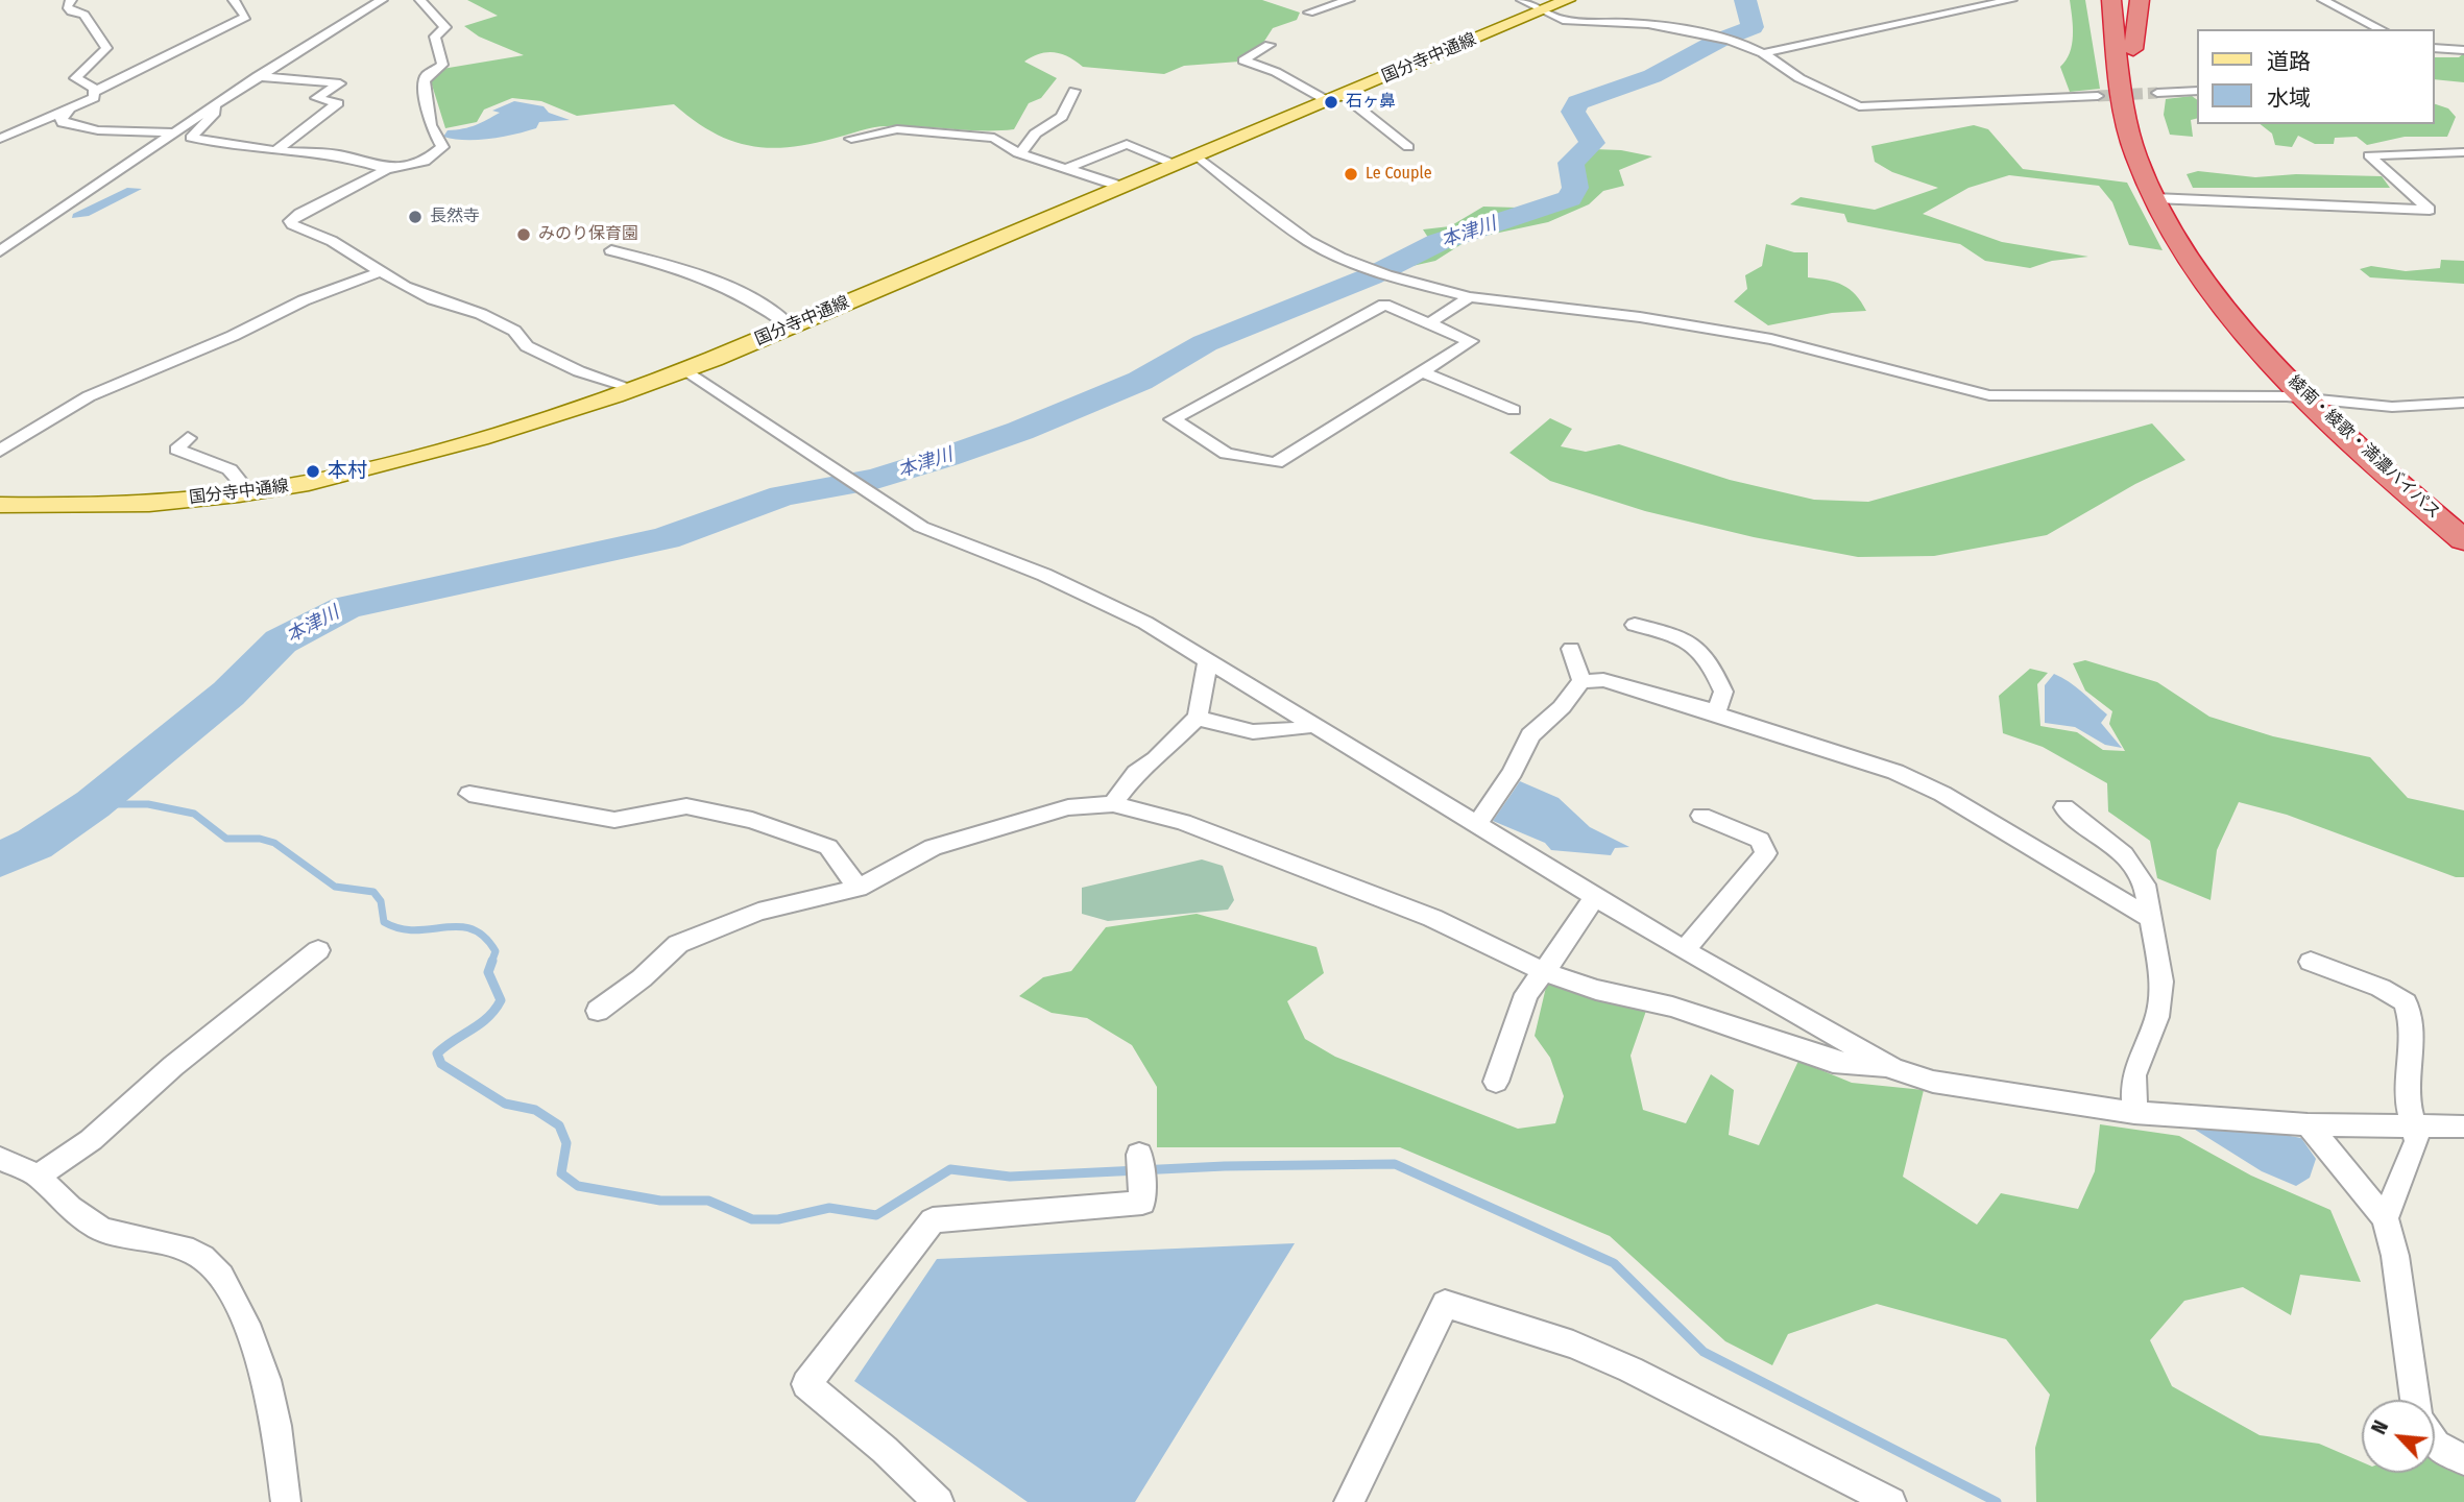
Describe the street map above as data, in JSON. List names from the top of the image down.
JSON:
{
  "streets": {
    "highway": ["綾南・綾歌・満濃バイパス"],
    "main road": ["国分寺中通線"]
  },
  "water": ["本津川"],
  "places": [
    "石ヶ鼻",
    "Le Couple",
    "長然寺",
    "みのり保育園",
    "本村"
  ],
  "legend": ["道路", "水域"],
  "north": "top left"
}
